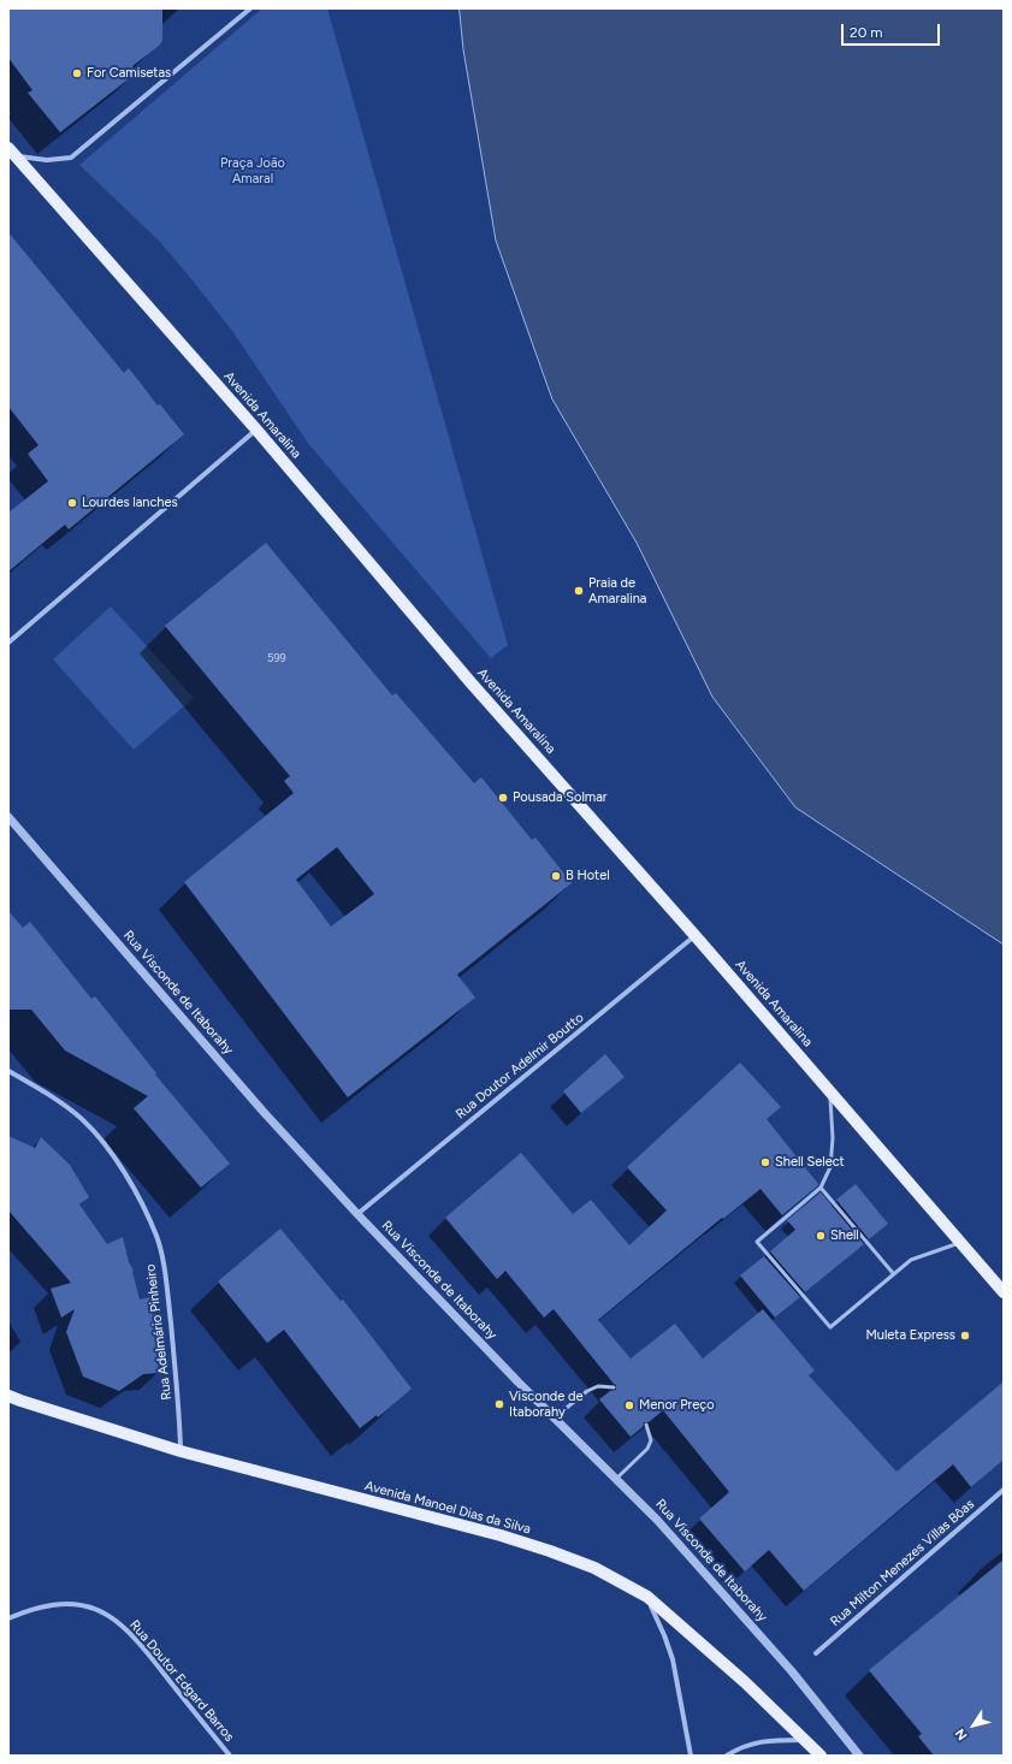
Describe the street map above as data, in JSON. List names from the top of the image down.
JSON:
{
  "streets": {
    "main road": ["Avenida Amaralina", "Avenida Manoel Dias da Silva"],
    "street": [
      "Rua Visconde de Itaborahy",
      "Rua Doutor Adelmir Boutto",
      "Rua Adelmário Pinheiro",
      "Rua Milton Menezes Villas Bôas",
      "Rua Doutor Edgard Barros"
    ]
  },
  "crossings": [
    ["Avenida Amaralina", "Rua Doutor Adelmir Boutto"],
    ["Rua Visconde de Itaborahy", "Rua Doutor Adelmir Boutto"],
    ["Rua Adelmário Pinheiro", "Avenida Manoel Dias da Silva"]
  ],
  "parks": ["Praça João Amaral"],
  "places": [
    "For Camisetas",
    "Lourdes lanches",
    "Praia de Amaralina",
    "Pousada Solmar",
    "B Hotel",
    "Shell Select",
    "Shell",
    "Muleta Express",
    "Visconde de Itaborahy",
    "Menor Preço"
  ],
  "house_numbers": ["599"],
  "scale_bar": "20 m",
  "north": "bottom left"
}
